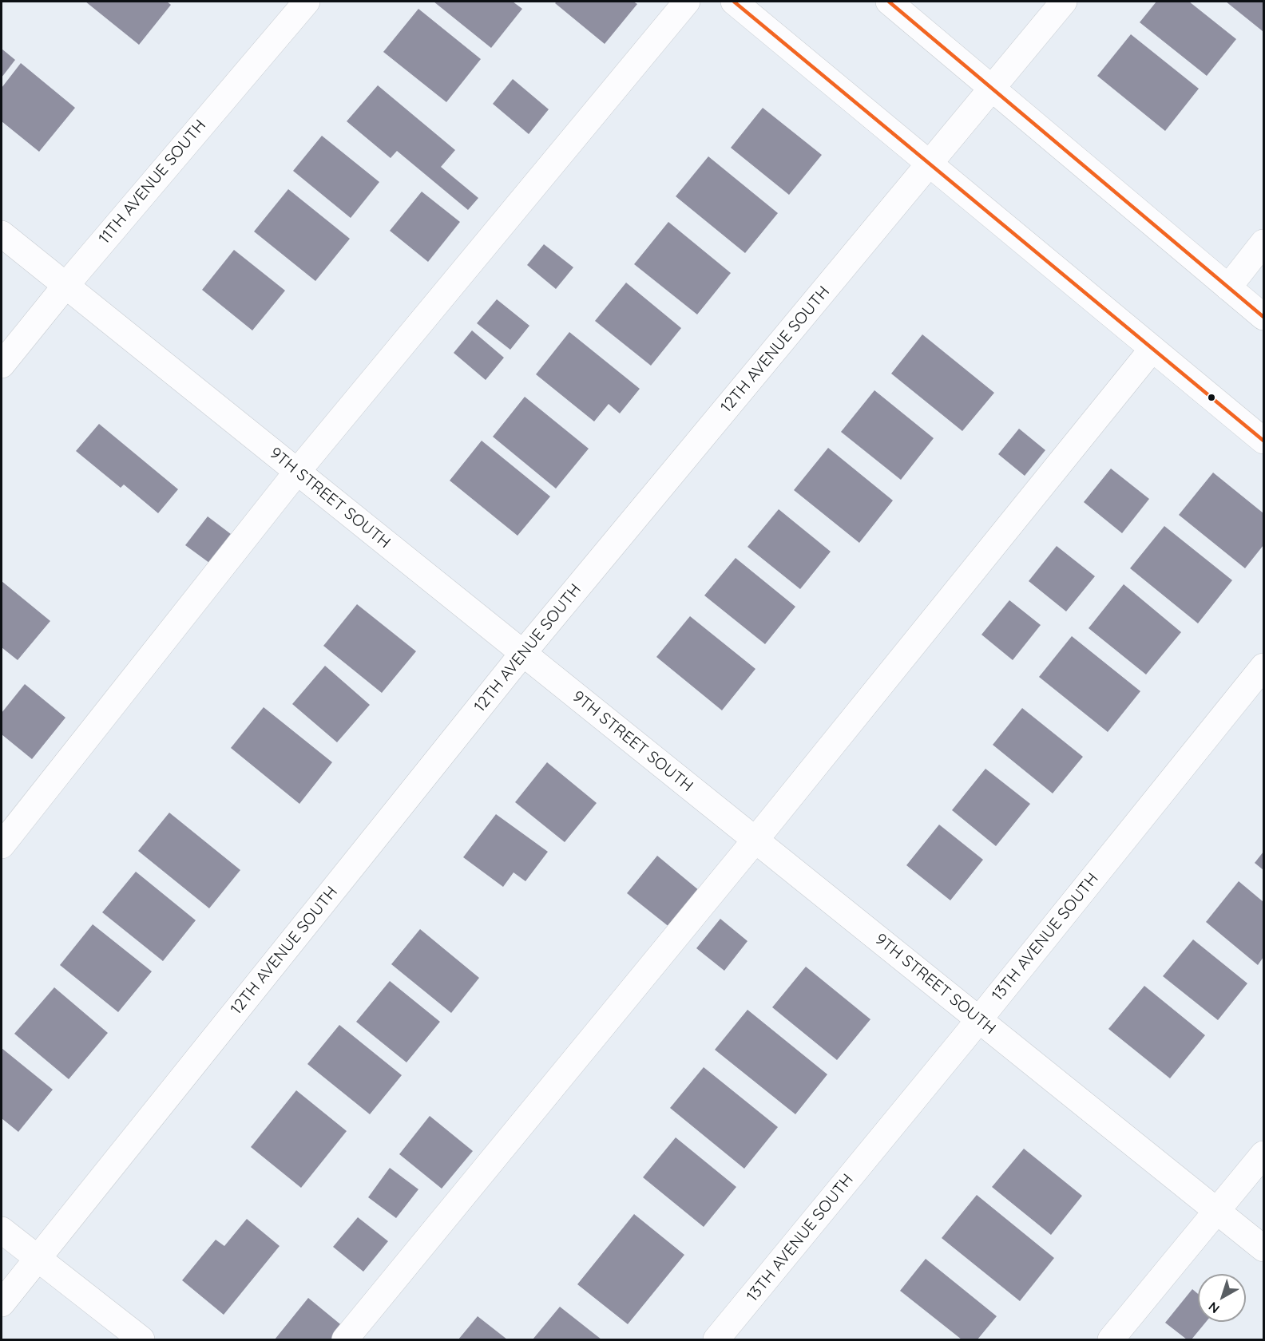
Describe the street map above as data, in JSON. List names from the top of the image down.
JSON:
{
  "streets": {
    "street": [
      "11TH AVENUE SOUTH",
      "12TH AVENUE SOUTH",
      "9TH STREET SOUTH",
      "13TH AVENUE SOUTH"
    ]
  },
  "crossings": [
    ["11TH AVENUE SOUTH", "9TH STREET SOUTH"],
    ["12TH AVENUE SOUTH", "9TH STREET SOUTH"],
    ["9TH STREET SOUTH", "13TH AVENUE SOUTH"]
  ],
  "north": "bottom left"
}
